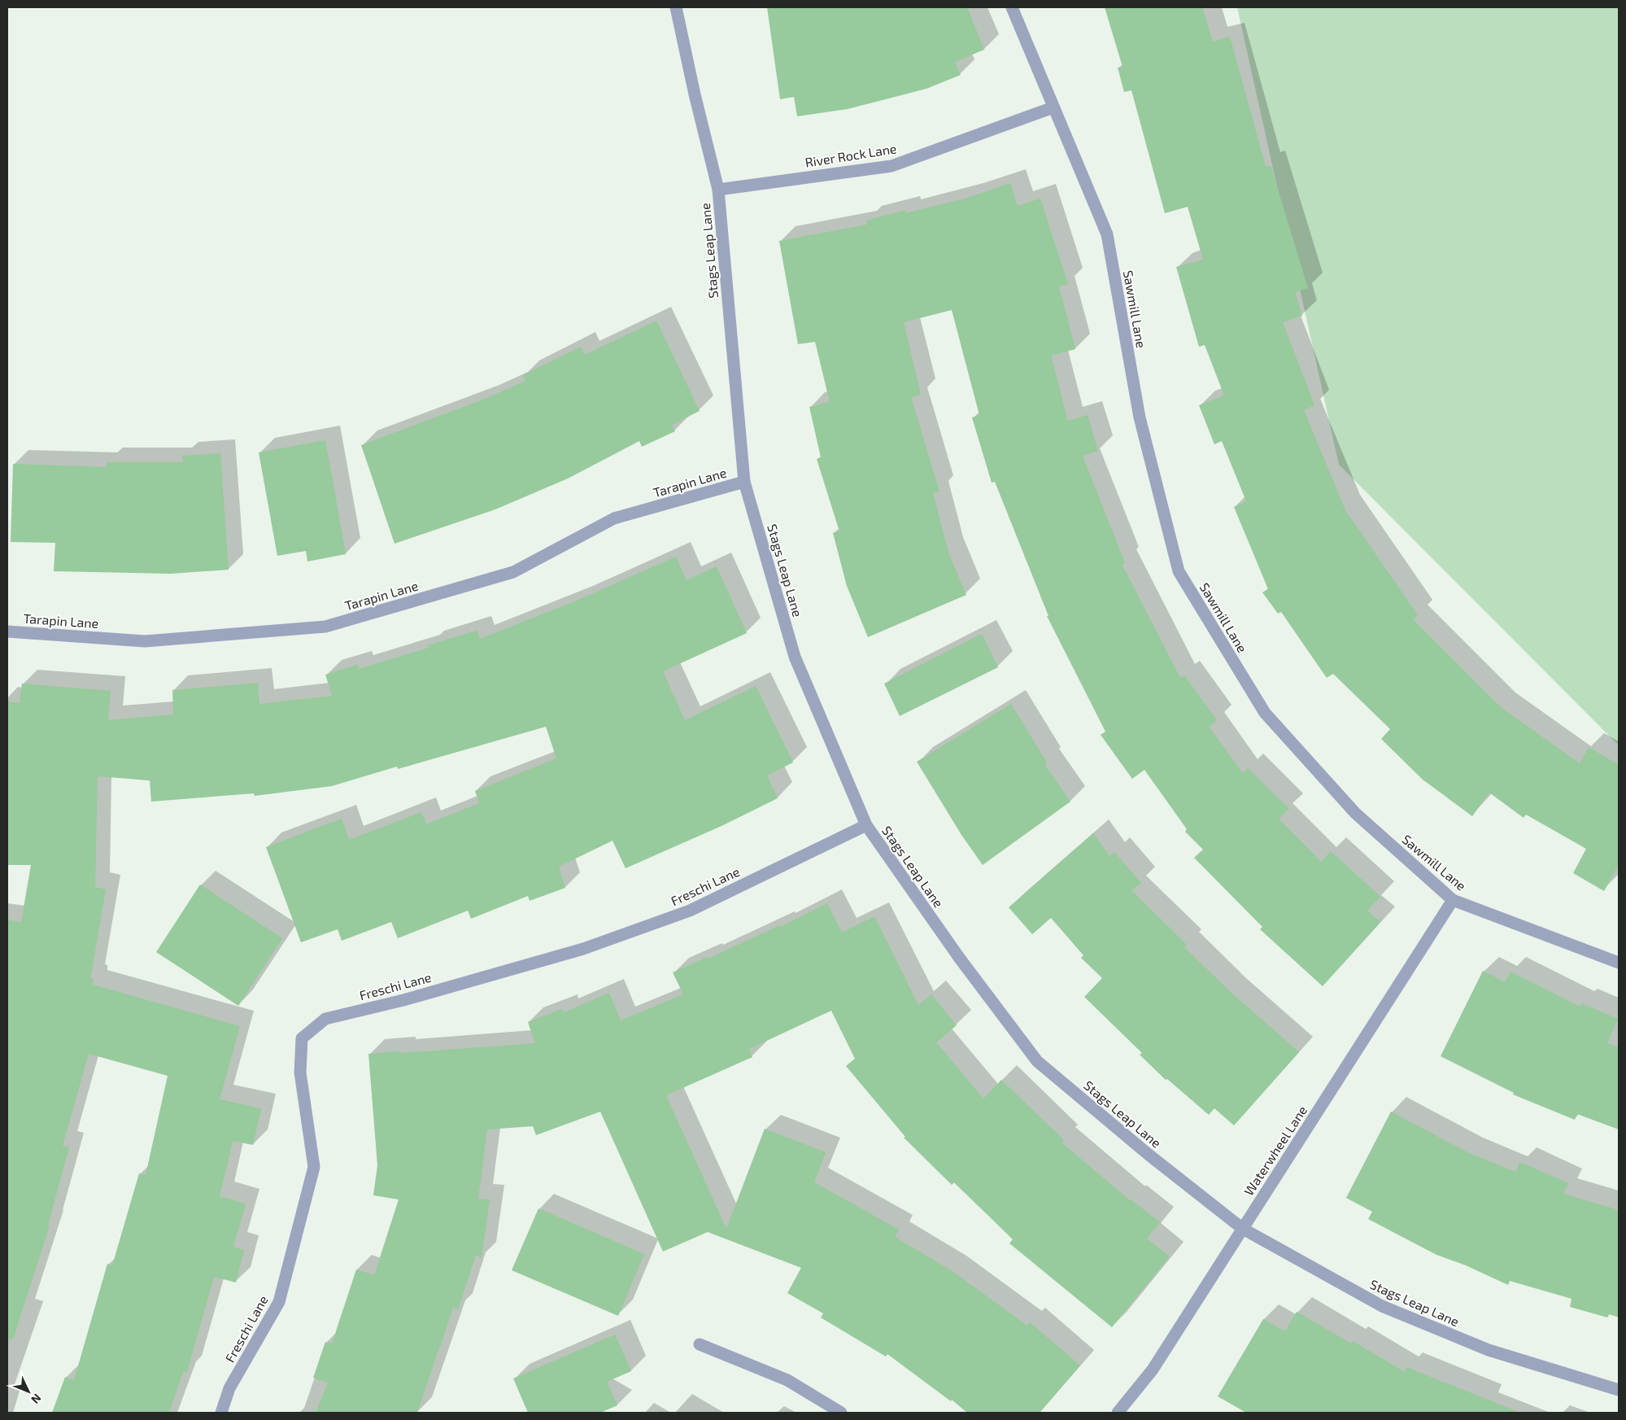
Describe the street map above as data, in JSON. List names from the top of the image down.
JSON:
{
  "streets": {
    "street": [
      "River Rock Lane",
      "Stags Leap Lane",
      "Sawmill Lane",
      "Tarapin Lane",
      "Freschi Lane",
      "Waterwheel Lane"
    ]
  },
  "crossings": [
    ["River Rock Lane", "Stags Leap Lane"],
    ["River Rock Lane", "Sawmill Lane"],
    ["Stags Leap Lane", "Tarapin Lane"],
    ["Stags Leap Lane", "Freschi Lane"],
    ["Stags Leap Lane", "Waterwheel Lane"],
    ["Sawmill Lane", "Waterwheel Lane"]
  ],
  "north": "bottom right"
}
